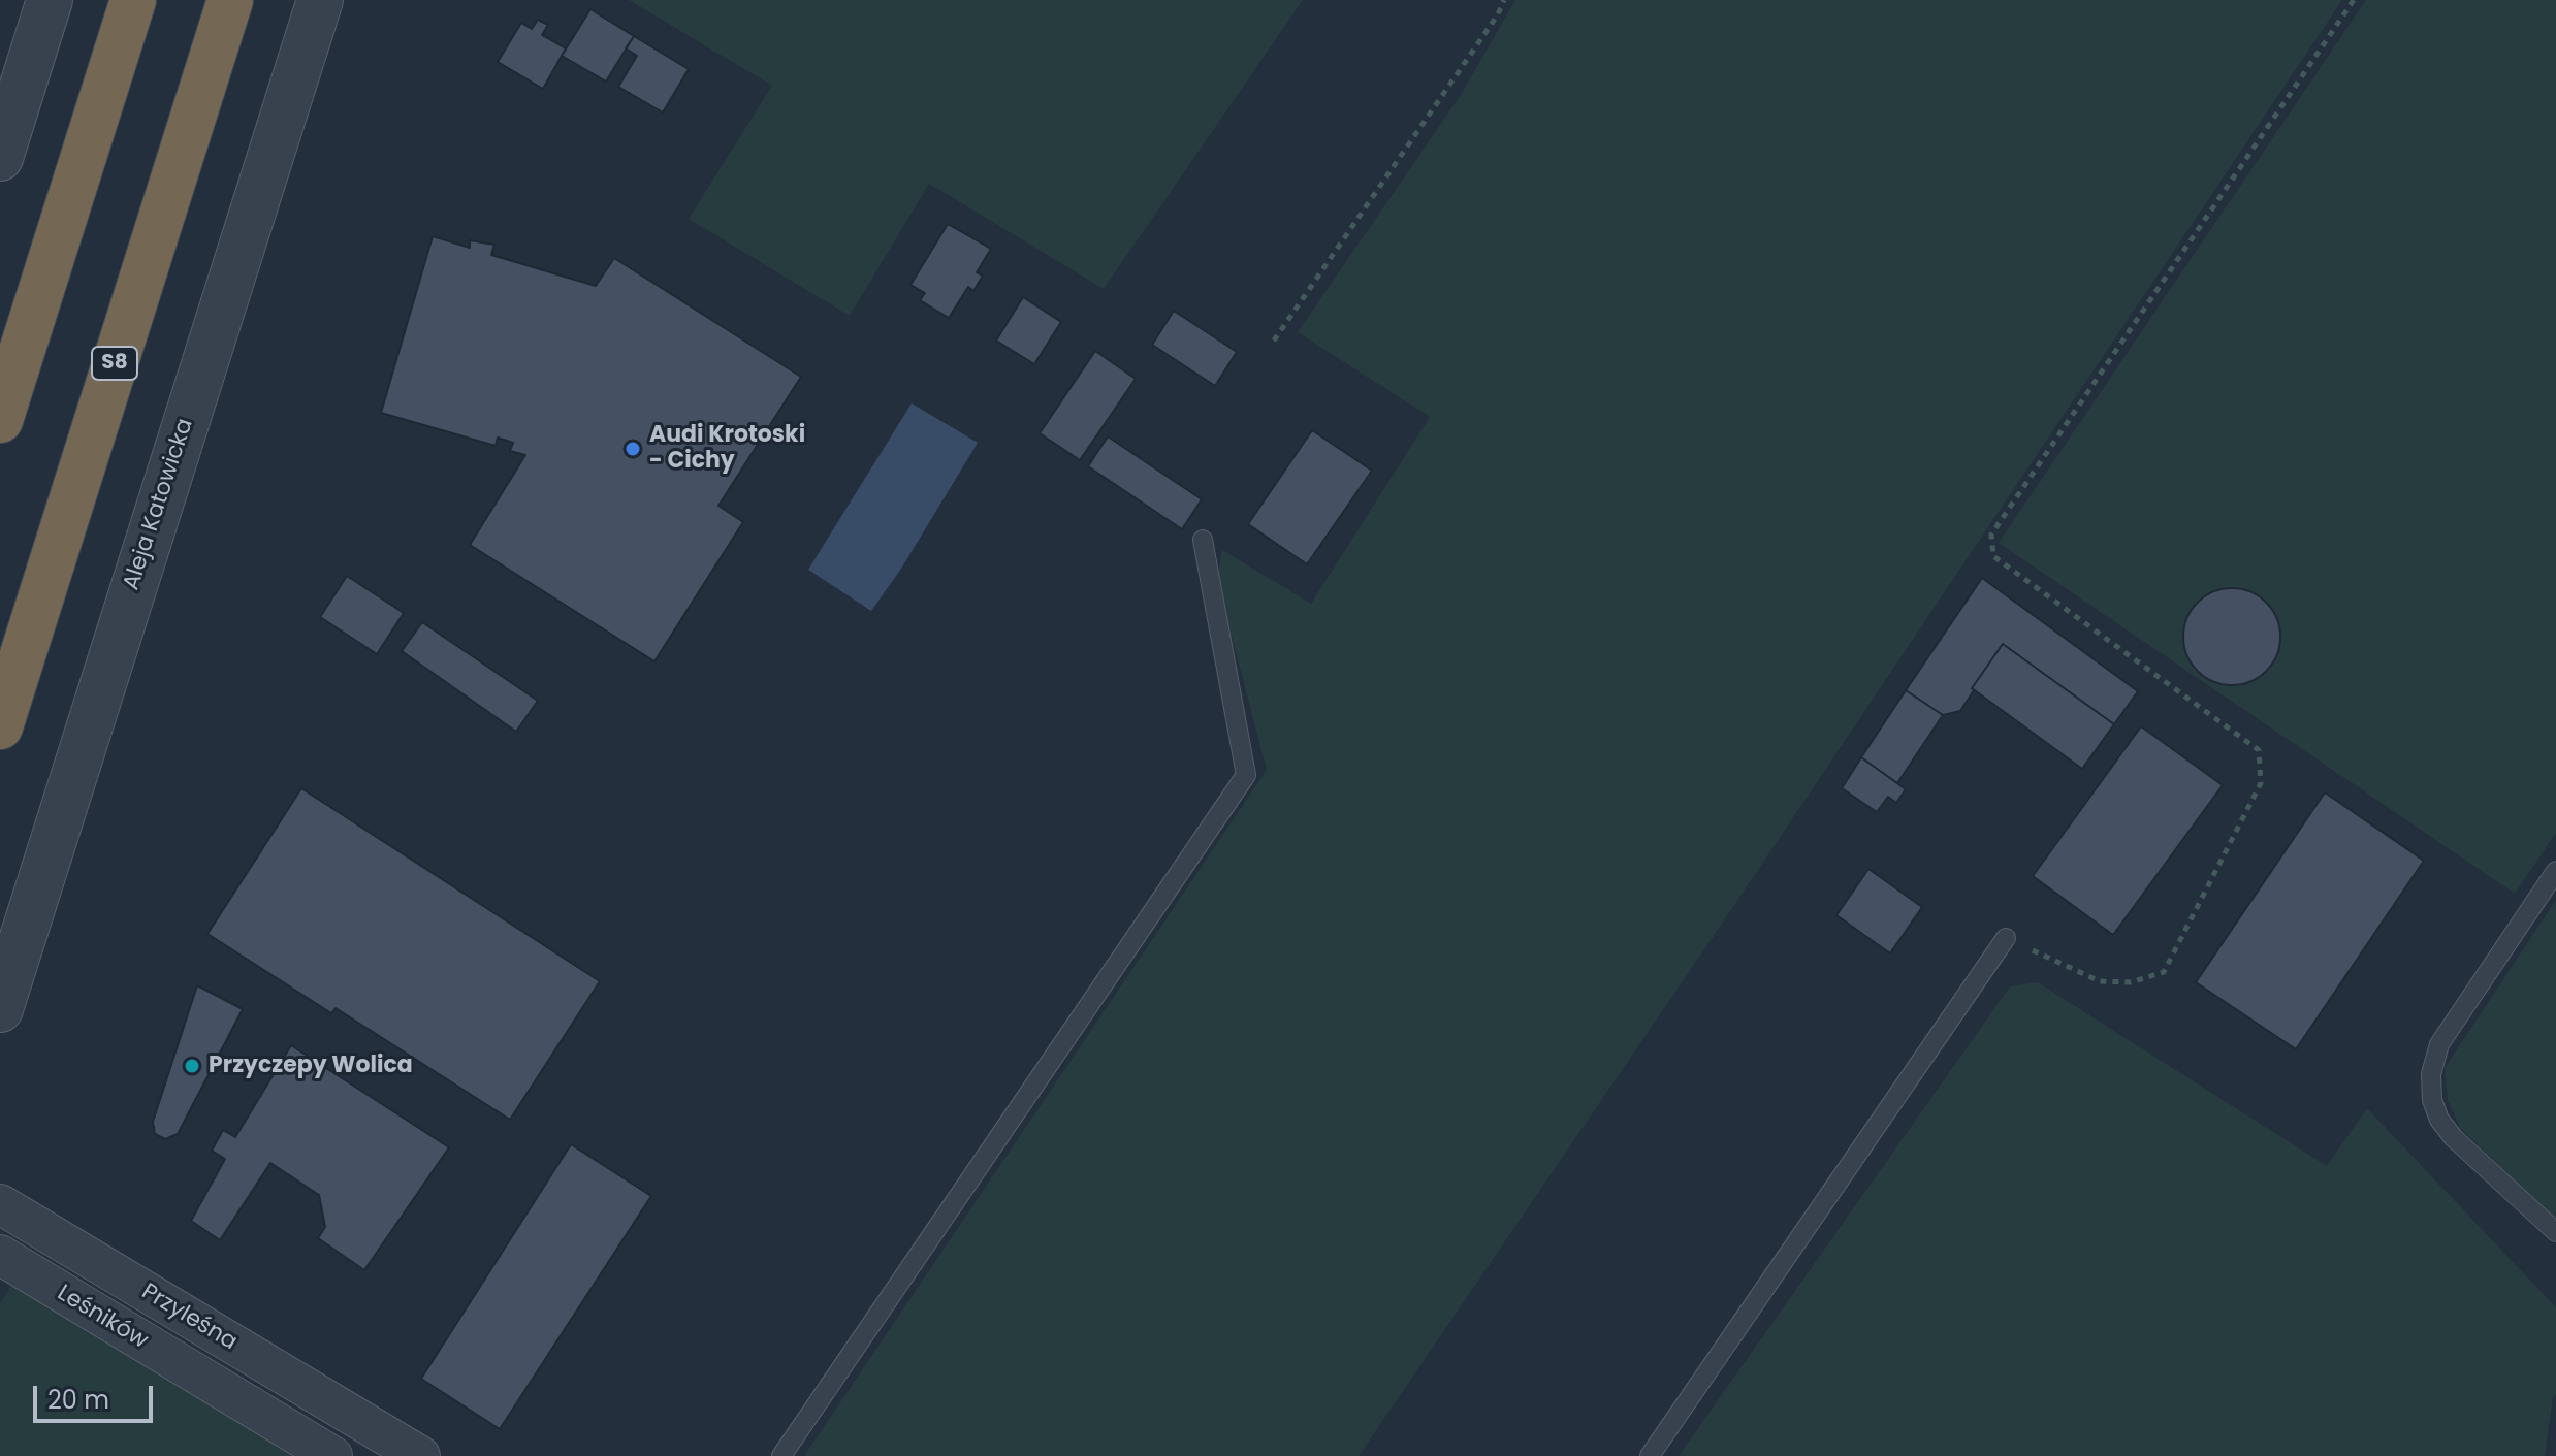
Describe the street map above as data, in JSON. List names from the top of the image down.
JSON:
{
  "streets": {
    "highway": ["S8"],
    "street": ["Aleja Katowicka", "Leśników", "Przyleśna"]
  },
  "places": ["Audi Krotoski - Cichy", "Przyczepy Wolica"],
  "scale_bar": "20 m"
}
